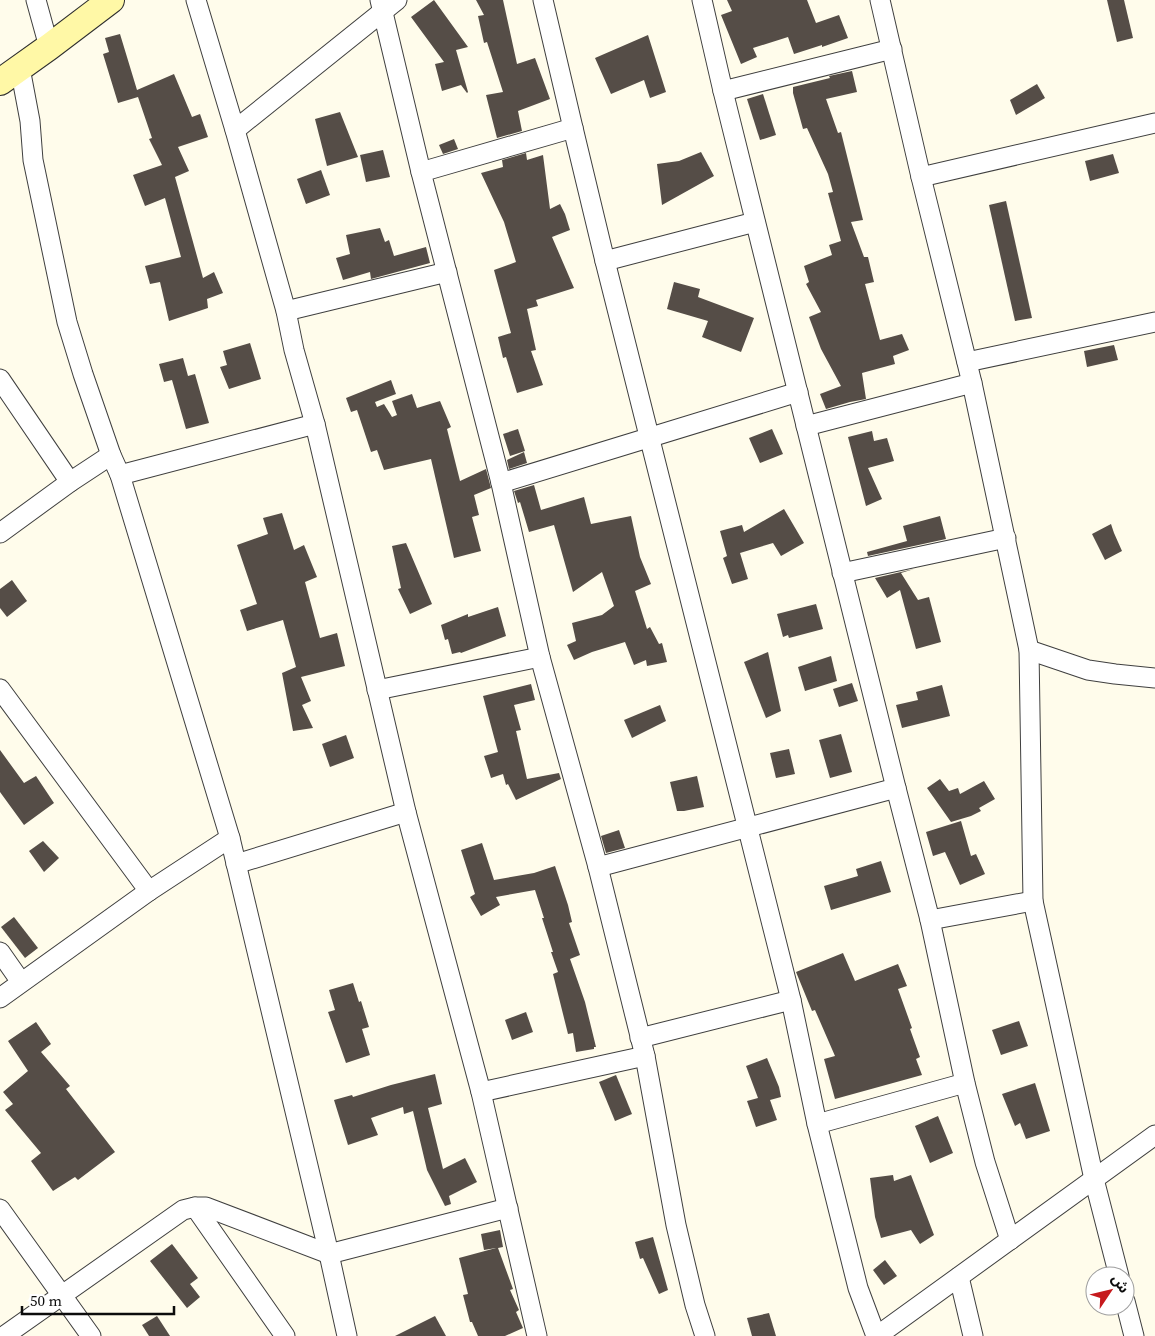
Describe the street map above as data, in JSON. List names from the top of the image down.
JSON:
{
  "scale_bar": "50 m",
  "north": "top right"
}
